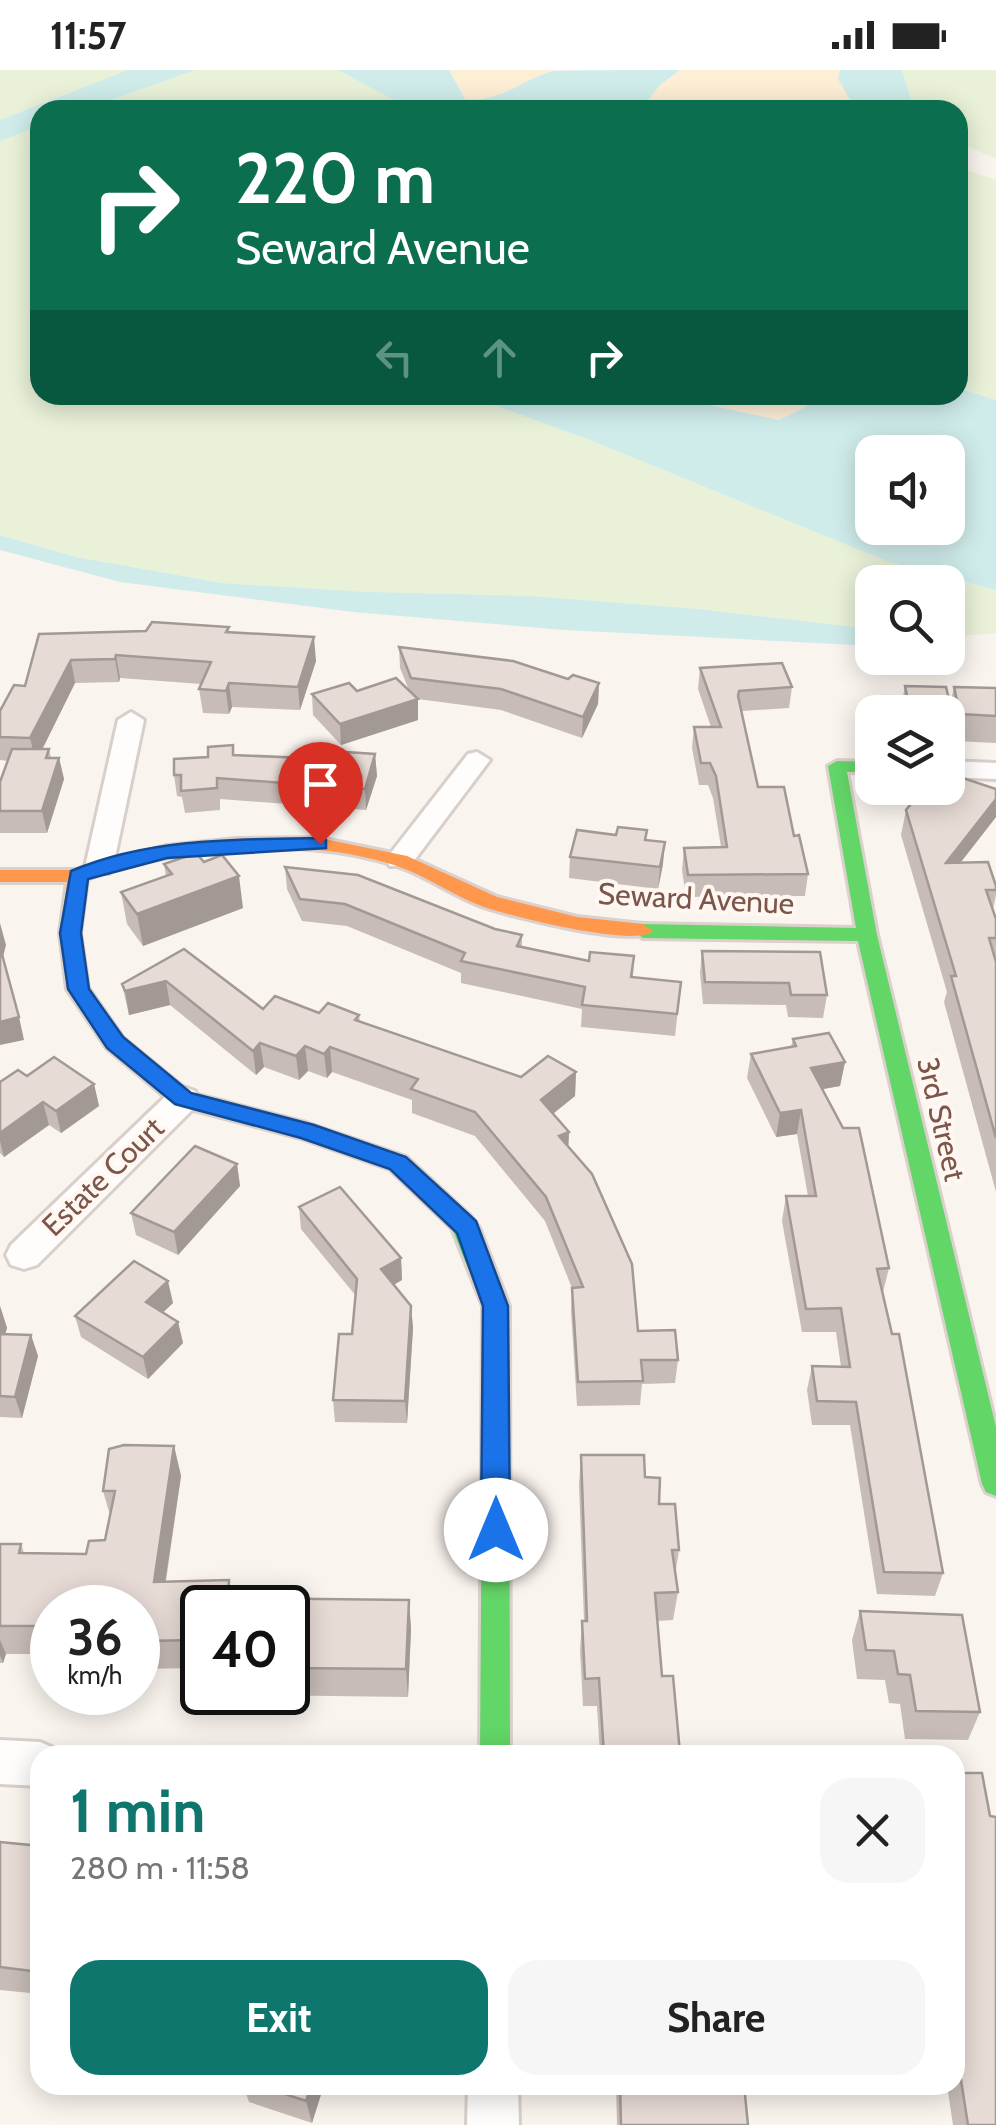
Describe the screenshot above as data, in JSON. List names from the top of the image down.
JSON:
{
  "streets": {
    "street": ["Seward Avenue", "3rd Street", "Estate Court"]
  },
  "crossings": [
    ["Seward Avenue", "3rd Street"]
  ],
  "page": {
    "status": "11:57",
    "turn": ["220 m", "Seward Avenue"],
    "speed": "36 km/h",
    "limit": "40",
    "heading": ["1 min", "280 m · 11:58"],
    "buttons": ["Exit", "Share"]
  }
}
